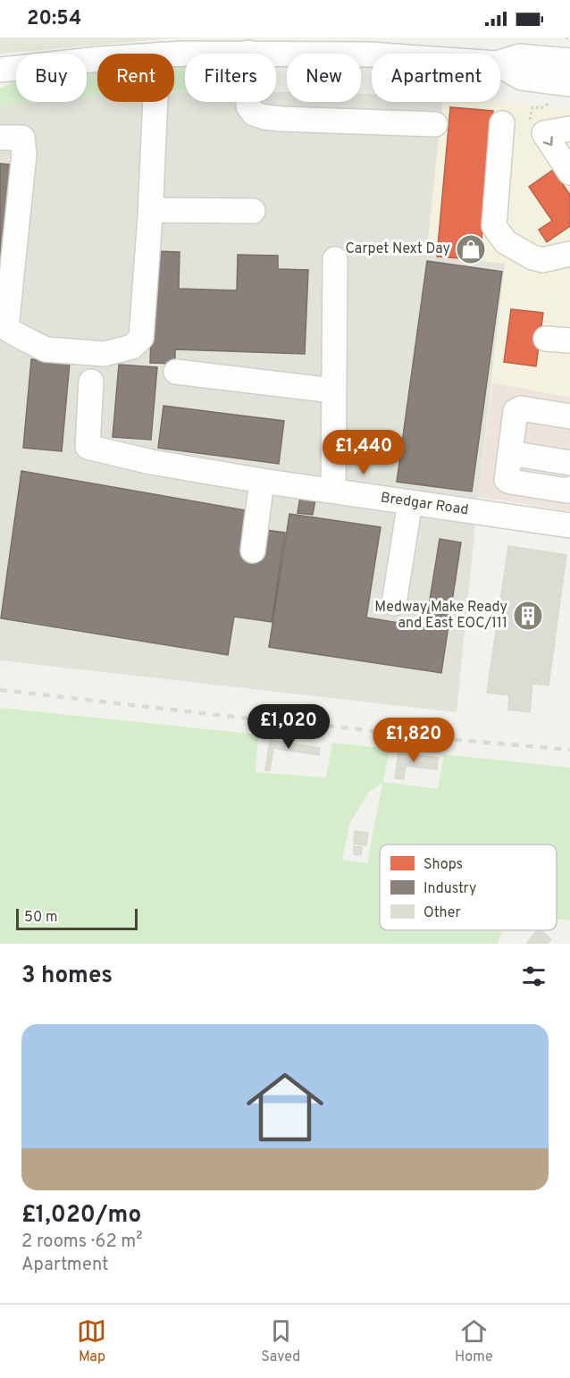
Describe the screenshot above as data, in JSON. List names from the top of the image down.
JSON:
{
  "streets": {
    "street": ["Bredgar Road"]
  },
  "places": {
    "shop": ["Carpet Next Day"],
    "building": ["Medway Make Ready and East EOC/111"]
  },
  "legend": ["Shops", "Industry", "Other"],
  "scale_bar": "50 m",
  "page": {
    "status": "20:54",
    "chip": [
      "Buy",
      "Rent",
      "Filters",
      "New",
      "Apartment"
    ],
    "price": ["£1,440", "£1,020", "£1,820"],
    "scale": "50 m",
    "heading": "3 homes",
    "list": [
      {
        "name": "£1,020/mo",
        "note": "2 rooms · 62 m² · Apartment"
      }
    ],
    "tabs": ["Map", "Saved", "Home"]
  }
}
